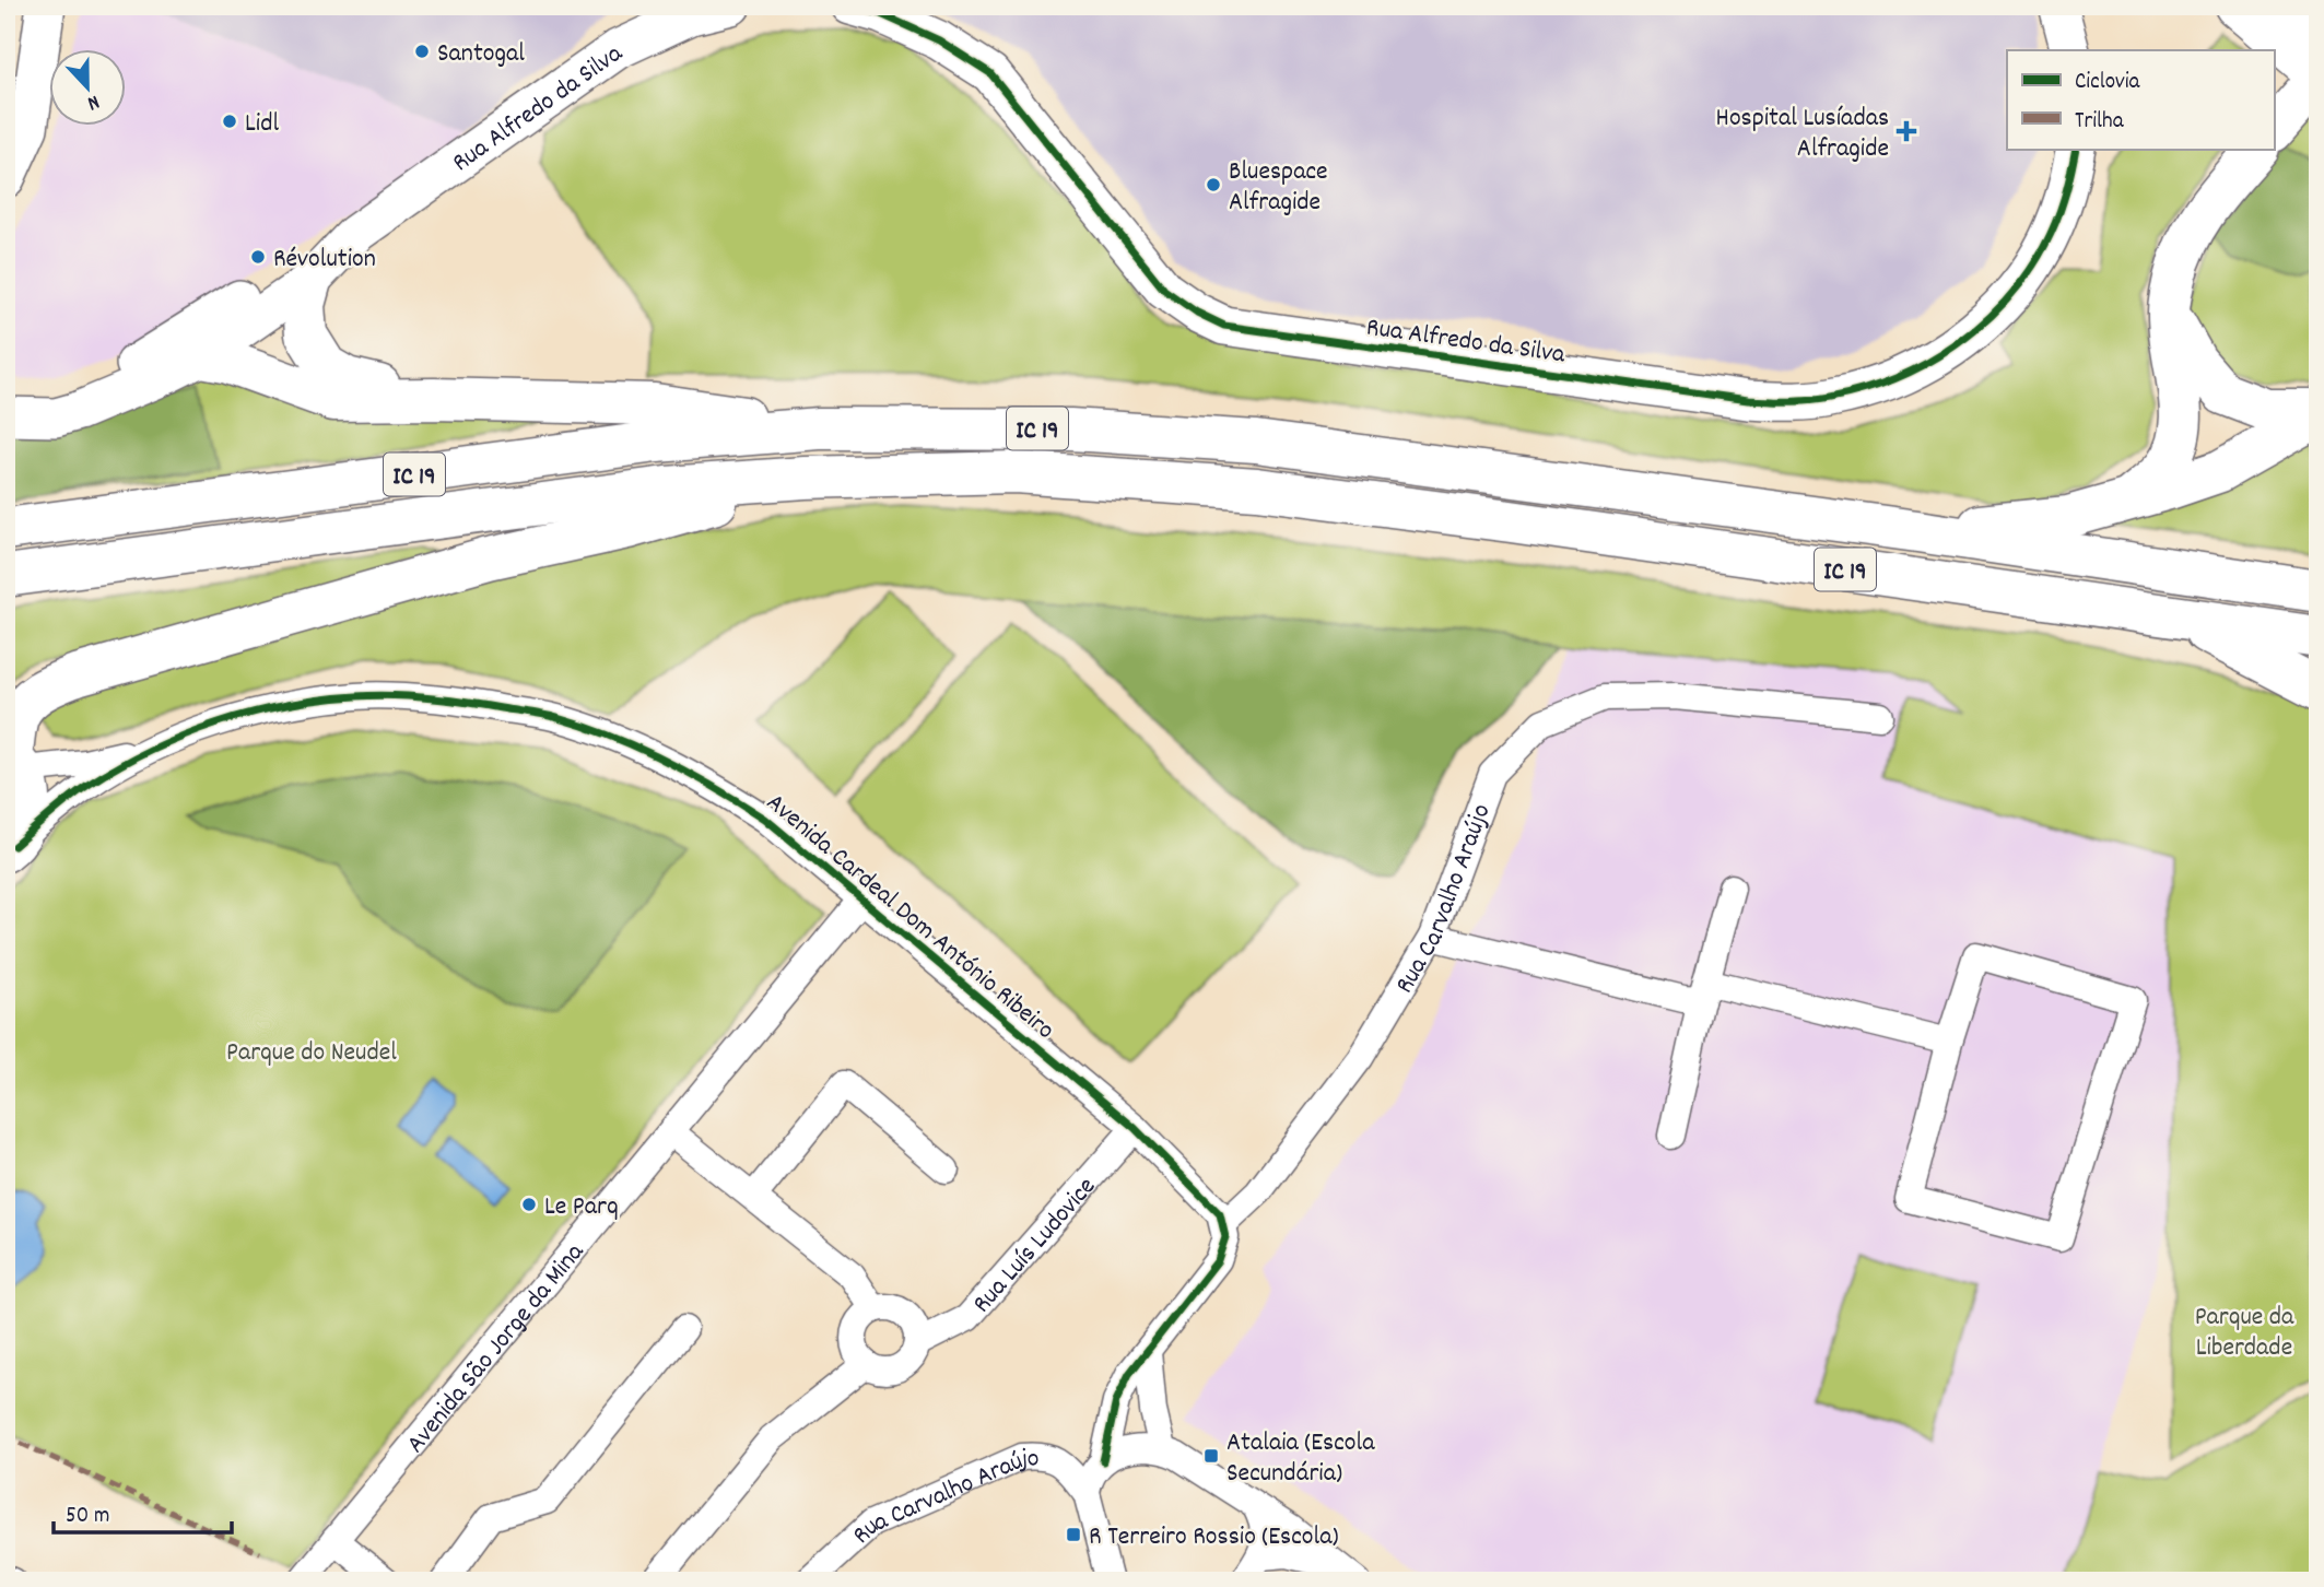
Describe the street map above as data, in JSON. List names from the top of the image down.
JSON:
{
  "streets": {
    "highway": ["IC 19"],
    "street": [
      "Rua Alfredo da Silva",
      "Rua Carvalho Araújo",
      "Avenida Cardeal Dom António Ribeiro",
      "Rua Luís Ludovice",
      "Avenida São Jorge da Mina"
    ]
  },
  "crossings": [
    ["Rua Carvalho Araújo", "Avenida Cardeal Dom António Ribeiro"],
    ["Avenida Cardeal Dom António Ribeiro", "Rua Luís Ludovice"],
    ["Avenida Cardeal Dom António Ribeiro", "Avenida São Jorge da Mina"]
  ],
  "parks": ["Parque do Neudel", "Parque da Liberdade"],
  "places": {
    "other": [
      "Santogal",
      "Lidl",
      "Bluespace Alfragide",
      "Révolution",
      "Le Parq"
    ],
    "health": ["Hospital Lusíadas Alfragide"],
    "transit": ["Atalaia (Escola Secundária)", "R Terreiro Rossio (Escola)"]
  },
  "legend": ["Ciclovia", "Trilha"],
  "scale_bar": "50 m",
  "north": "bottom"
}
